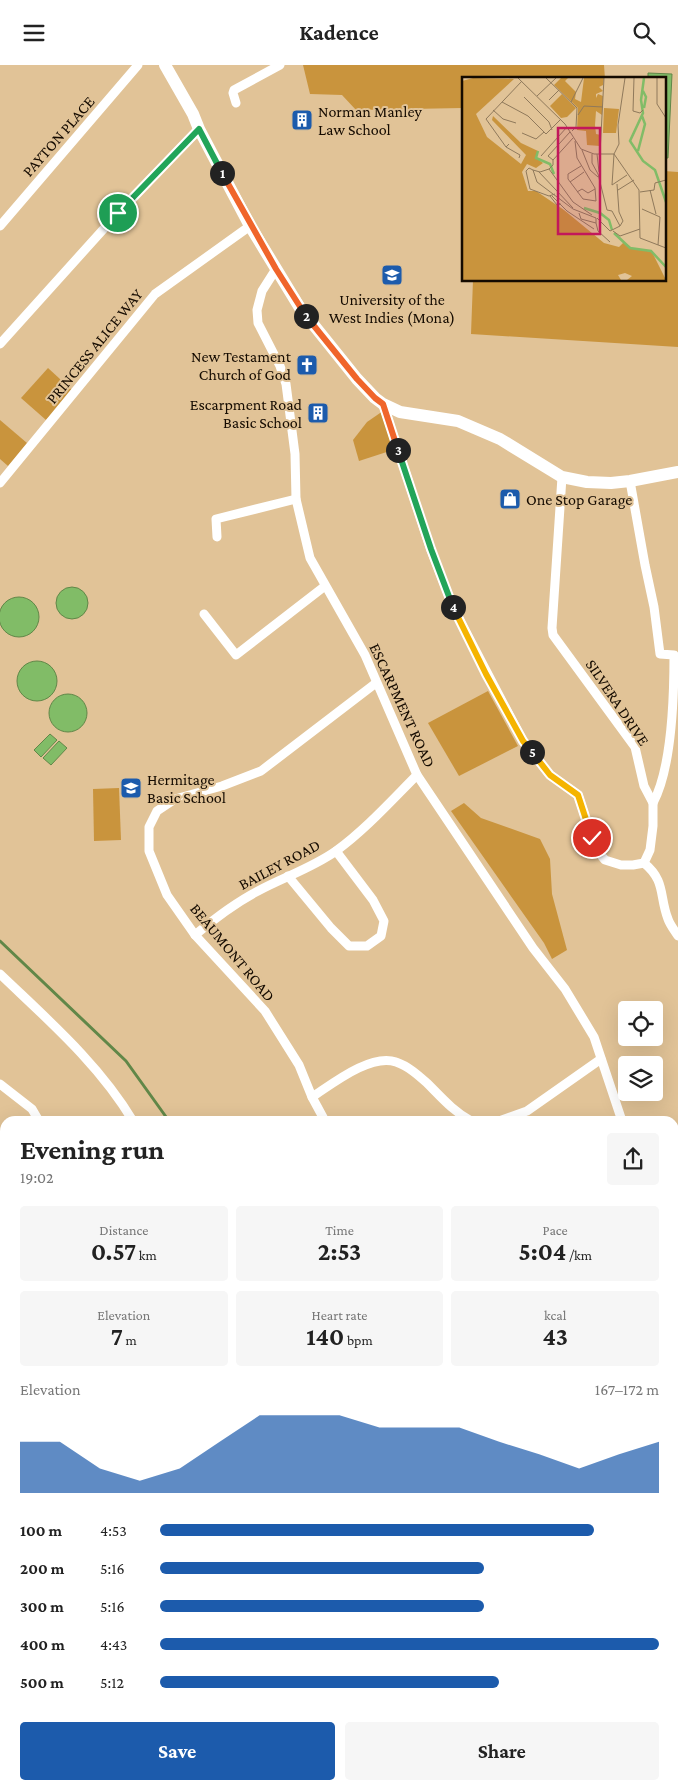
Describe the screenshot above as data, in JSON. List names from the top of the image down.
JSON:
{
  "streets": {
    "street": [
      "PAYTON PLACE",
      "PRINCESS ALICE WAY",
      "SILVERA DRIVE",
      "ESCARPMENT ROAD",
      "BAILEY ROAD",
      "BEAUMONT ROAD"
    ]
  },
  "crossings": [
    ["ESCARPMENT ROAD", "BAILEY ROAD"],
    ["ESCARPMENT ROAD", "BEAUMONT ROAD"],
    ["BAILEY ROAD", "BEAUMONT ROAD"]
  ],
  "places": {
    "building": ["Norman Manley Law School", "Escarpment Road Basic School"],
    "school or university": ["University of the West Indies (Mona)", "Hermitage Basic School"],
    "church": ["New Testament Church of God"],
    "shop": ["One Stop Garage"]
  },
  "page": {
    "header": "Kadence",
    "pins": [
      "1",
      "2",
      "3",
      "4",
      "5"
    ],
    "heading": ["Evening run", "19:02"],
    "stats": [
      ["Distance", "0.57 km"],
      ["Time", "2:53"],
      ["Pace", "5:04 /km"],
      ["Elevation", "7 m"],
      ["Heart rate", "140 bpm"],
      ["kcal", "43"]
    ],
    "chart": ["Elevation", "167–172 m"],
    "list": [
      {
        "name": "100 m",
        "note": "4:53"
      },
      {
        "name": "200 m",
        "note": "5:16"
      },
      {
        "name": "300 m",
        "note": "5:16"
      },
      {
        "name": "400 m",
        "note": "4:43"
      },
      {
        "name": "500 m",
        "note": "5:12"
      }
    ],
    "buttons": ["Save", "Share"]
  }
}
